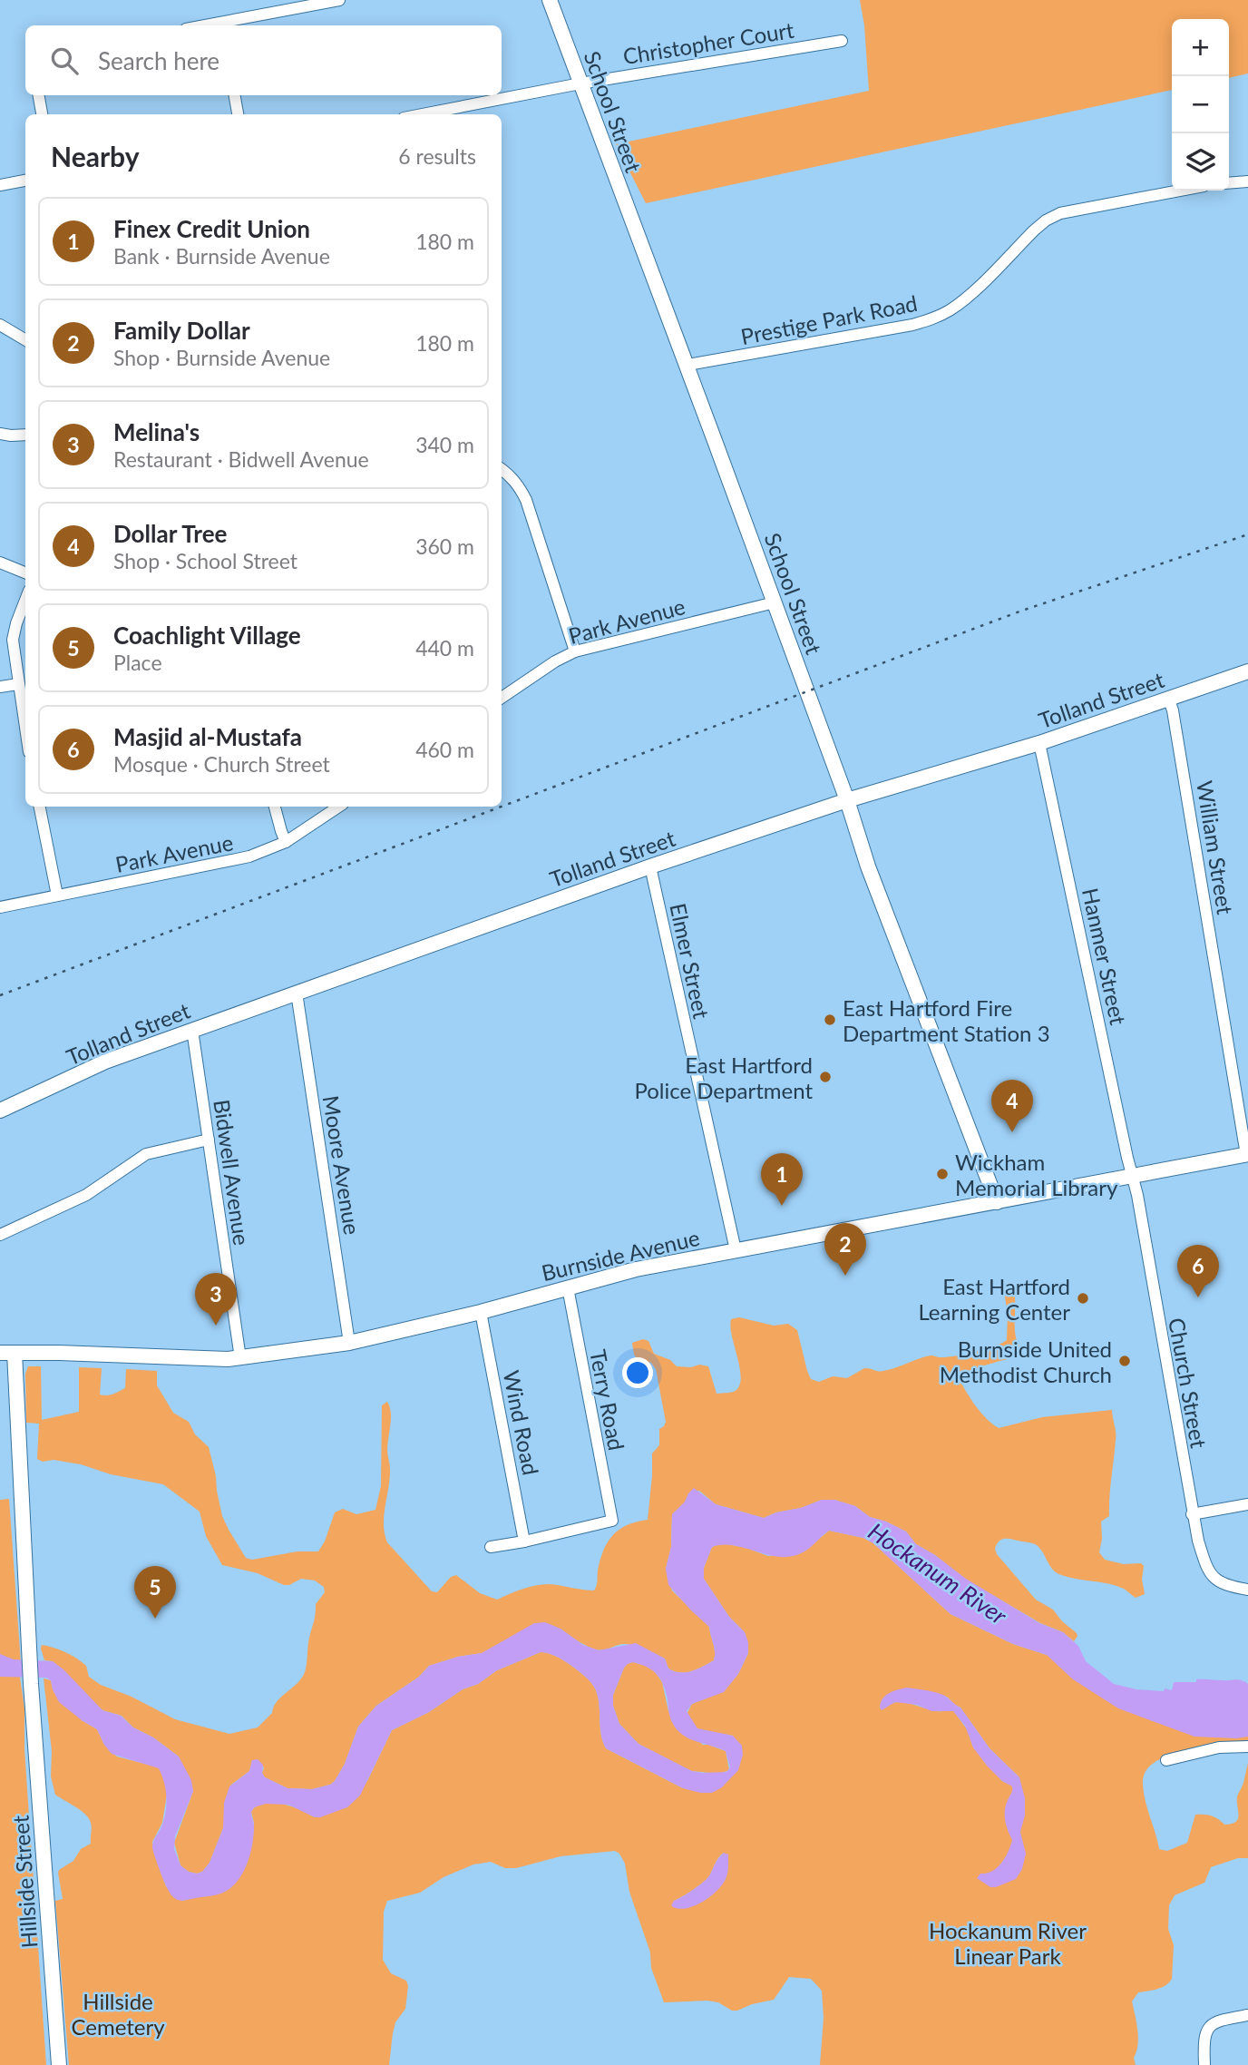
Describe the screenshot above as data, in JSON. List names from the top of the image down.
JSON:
{
  "streets": {
    "main road": [
      "School Street",
      "Tolland Street",
      "Burnside Avenue",
      "Hillside Street"
    ],
    "street": [
      "Christopher Court",
      "Prestige Park Road",
      "Park Avenue",
      "William Street",
      "Hanmer Street",
      "Elmer Street",
      "Moore Avenue",
      "Bidwell Avenue",
      "Church Street",
      "Terry Road",
      "Wind Road"
    ]
  },
  "crossings": [
    ["Christopher Court", "School Street"],
    ["School Street", "Prestige Park Road"],
    ["School Street", "Park Avenue"],
    ["School Street", "Tolland Street"],
    ["School Street", "Burnside Avenue"],
    ["Tolland Street", "William Street"],
    ["Tolland Street", "Hanmer Street"],
    ["Tolland Street", "Elmer Street"],
    ["Tolland Street", "Moore Avenue"],
    ["Tolland Street", "Bidwell Avenue"],
    ["William Street", "Burnside Avenue"],
    ["Hanmer Street", "Burnside Avenue"],
    ["Hanmer Street", "Church Street"],
    ["Elmer Street", "Burnside Avenue"],
    ["Moore Avenue", "Burnside Avenue"],
    ["Bidwell Avenue", "Burnside Avenue"],
    ["Burnside Avenue", "Church Street"],
    ["Burnside Avenue", "Terry Road"],
    ["Burnside Avenue", "Wind Road"],
    ["Burnside Avenue", "Hillside Street"],
    ["Terry Road", "Wind Road"]
  ],
  "water": ["Hockanum River"],
  "parks": ["Hockanum River Linear Park", "Hillside Cemetery"],
  "places": [
    "East Hartford Fire Department Station 3",
    "East Hartford Police Department",
    "Wickham Memorial Library",
    "East Hartford Learning Center",
    "Burnside United Methodist Church"
  ],
  "page": {
    "map_buttons": ["+", "−"],
    "search": "Search here",
    "heading": ["Nearby", "6 results"],
    "list": [
      {
        "mark": "1",
        "name": "Finex Credit Union",
        "note": "Bank · Burnside Avenue",
        "value": "180 m"
      },
      {
        "mark": "2",
        "name": "Family Dollar",
        "note": "Shop · Burnside Avenue",
        "value": "180 m"
      },
      {
        "mark": "3",
        "name": "Melina's",
        "note": "Restaurant · Bidwell Avenue",
        "value": "340 m"
      },
      {
        "mark": "4",
        "name": "Dollar Tree",
        "note": "Shop · School Street",
        "value": "360 m"
      },
      {
        "mark": "5",
        "name": "Coachlight Village",
        "note": "Place",
        "value": "440 m"
      },
      {
        "mark": "6",
        "name": "Masjid al-Mustafa",
        "note": "Mosque · Church Street",
        "value": "460 m"
      }
    ],
    "pins": [
      "4",
      "1",
      "2",
      "6",
      "3",
      "5"
    ]
  }
}
